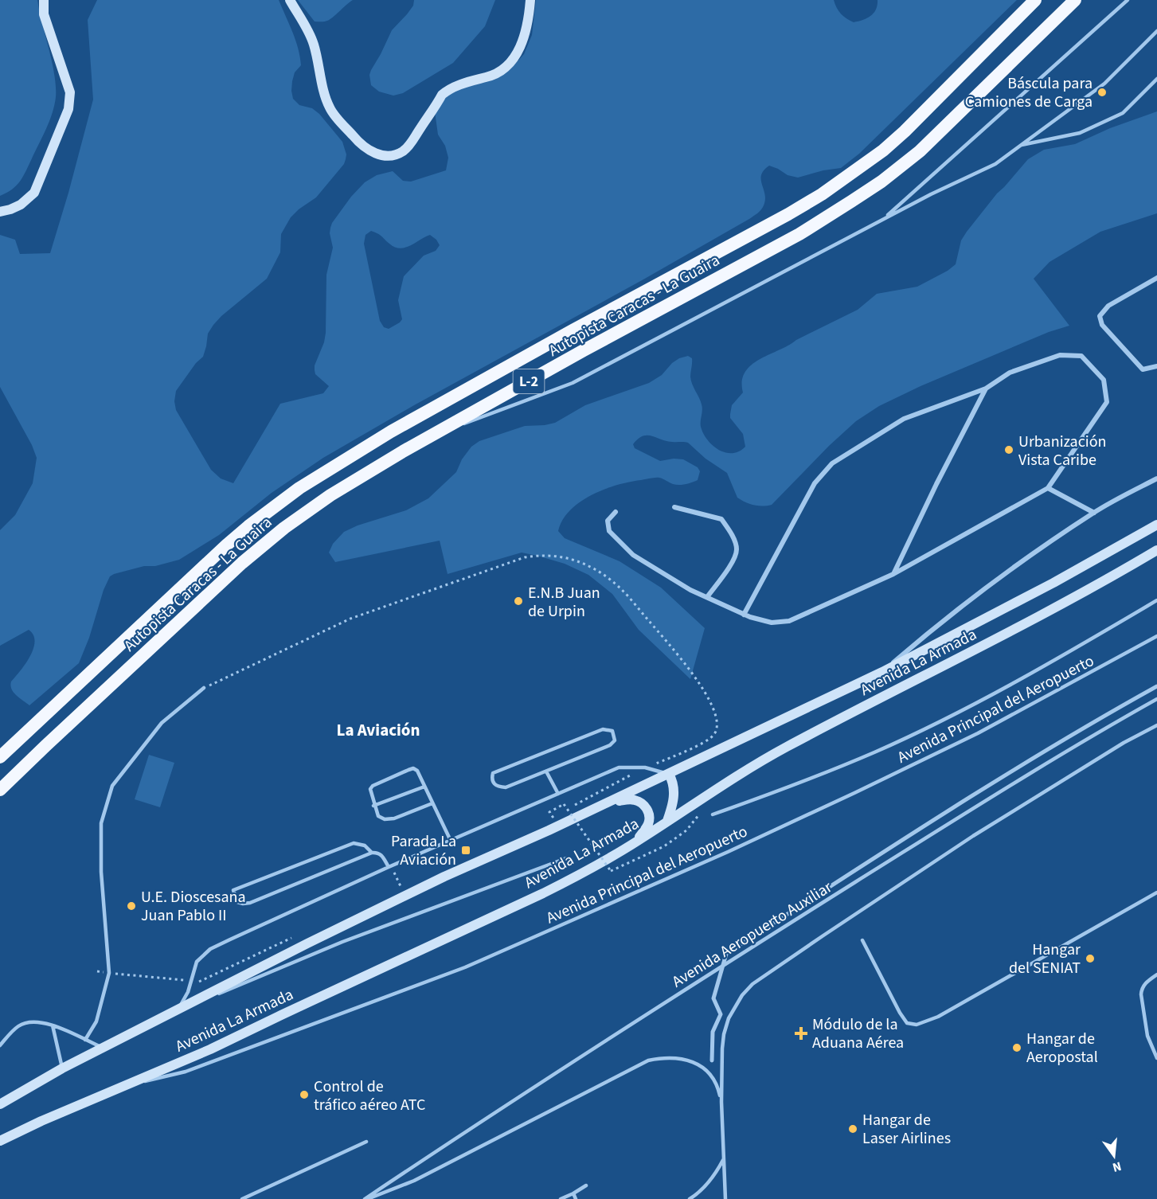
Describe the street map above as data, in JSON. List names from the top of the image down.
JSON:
{
  "streets": {
    "highway": ["Autopista Caracas - La Guaira", "L-2"],
    "main road": ["Avenida La Armada"],
    "lane": ["Avenida Principal del Aeropuerto", "Avenida Aeropuerto Auxiliar"]
  },
  "crossings": [
    ["Avenida La Armada", "Avenida Principal del Aeropuerto"]
  ],
  "districts": ["La Aviación"],
  "places": {
    "other": [
      "Báscula para Camiones de Carga",
      "Urbanización Vista Caribe",
      "E.N.B Juan de Urpin",
      "U.E. Dioscesana Juan Pablo II",
      "Hangar del SENIAT",
      "Hangar de Aeropostal",
      "Control de tráfico aéreo ATC",
      "Hangar de Laser Airlines"
    ],
    "transit": ["Parada La Aviación"],
    "health": ["Módulo de la Aduana Aérea"]
  },
  "north": "bottom"
}
